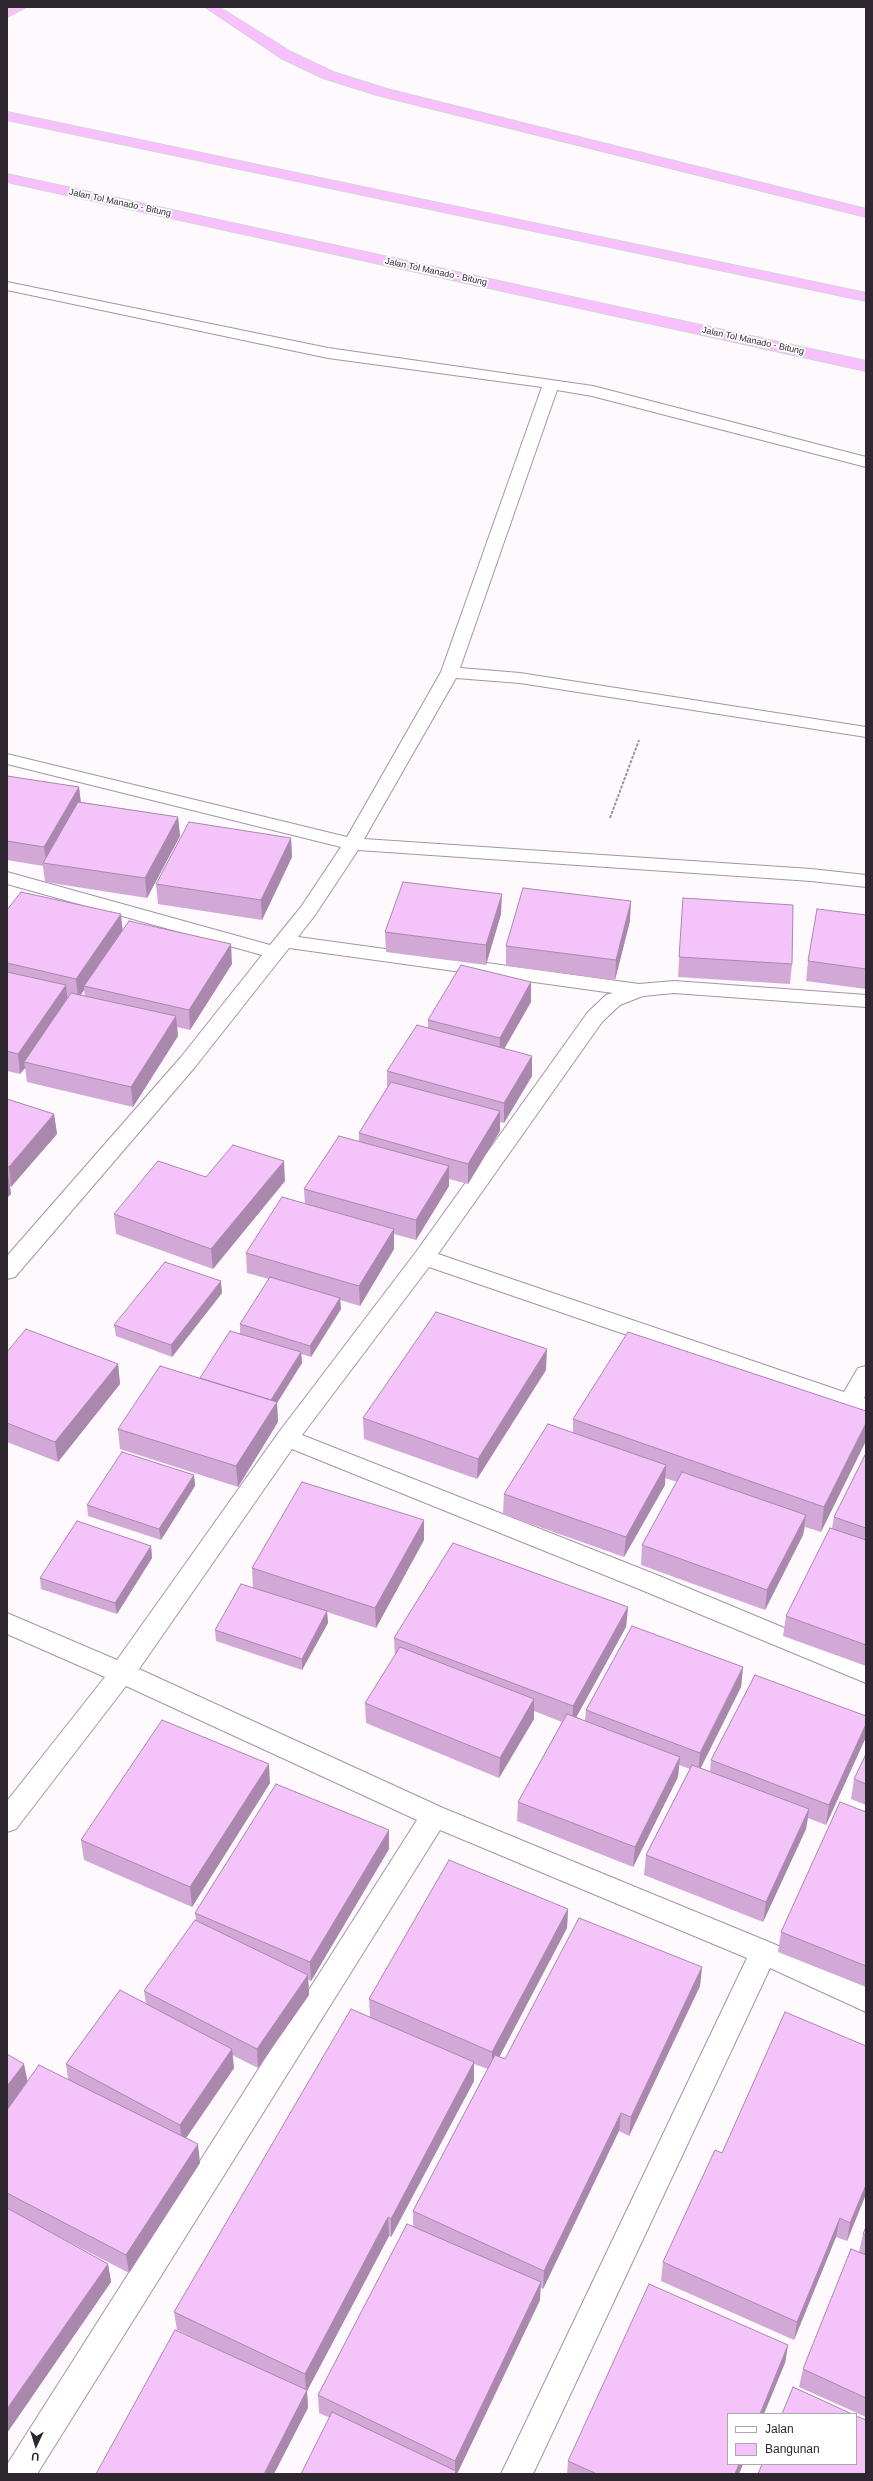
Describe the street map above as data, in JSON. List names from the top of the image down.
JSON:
{
  "streets": {
    "highway": ["Jalan Tol Manado - Bitung"]
  },
  "legend": ["Jalan", "Bangunan"],
  "north": "bottom"
}
